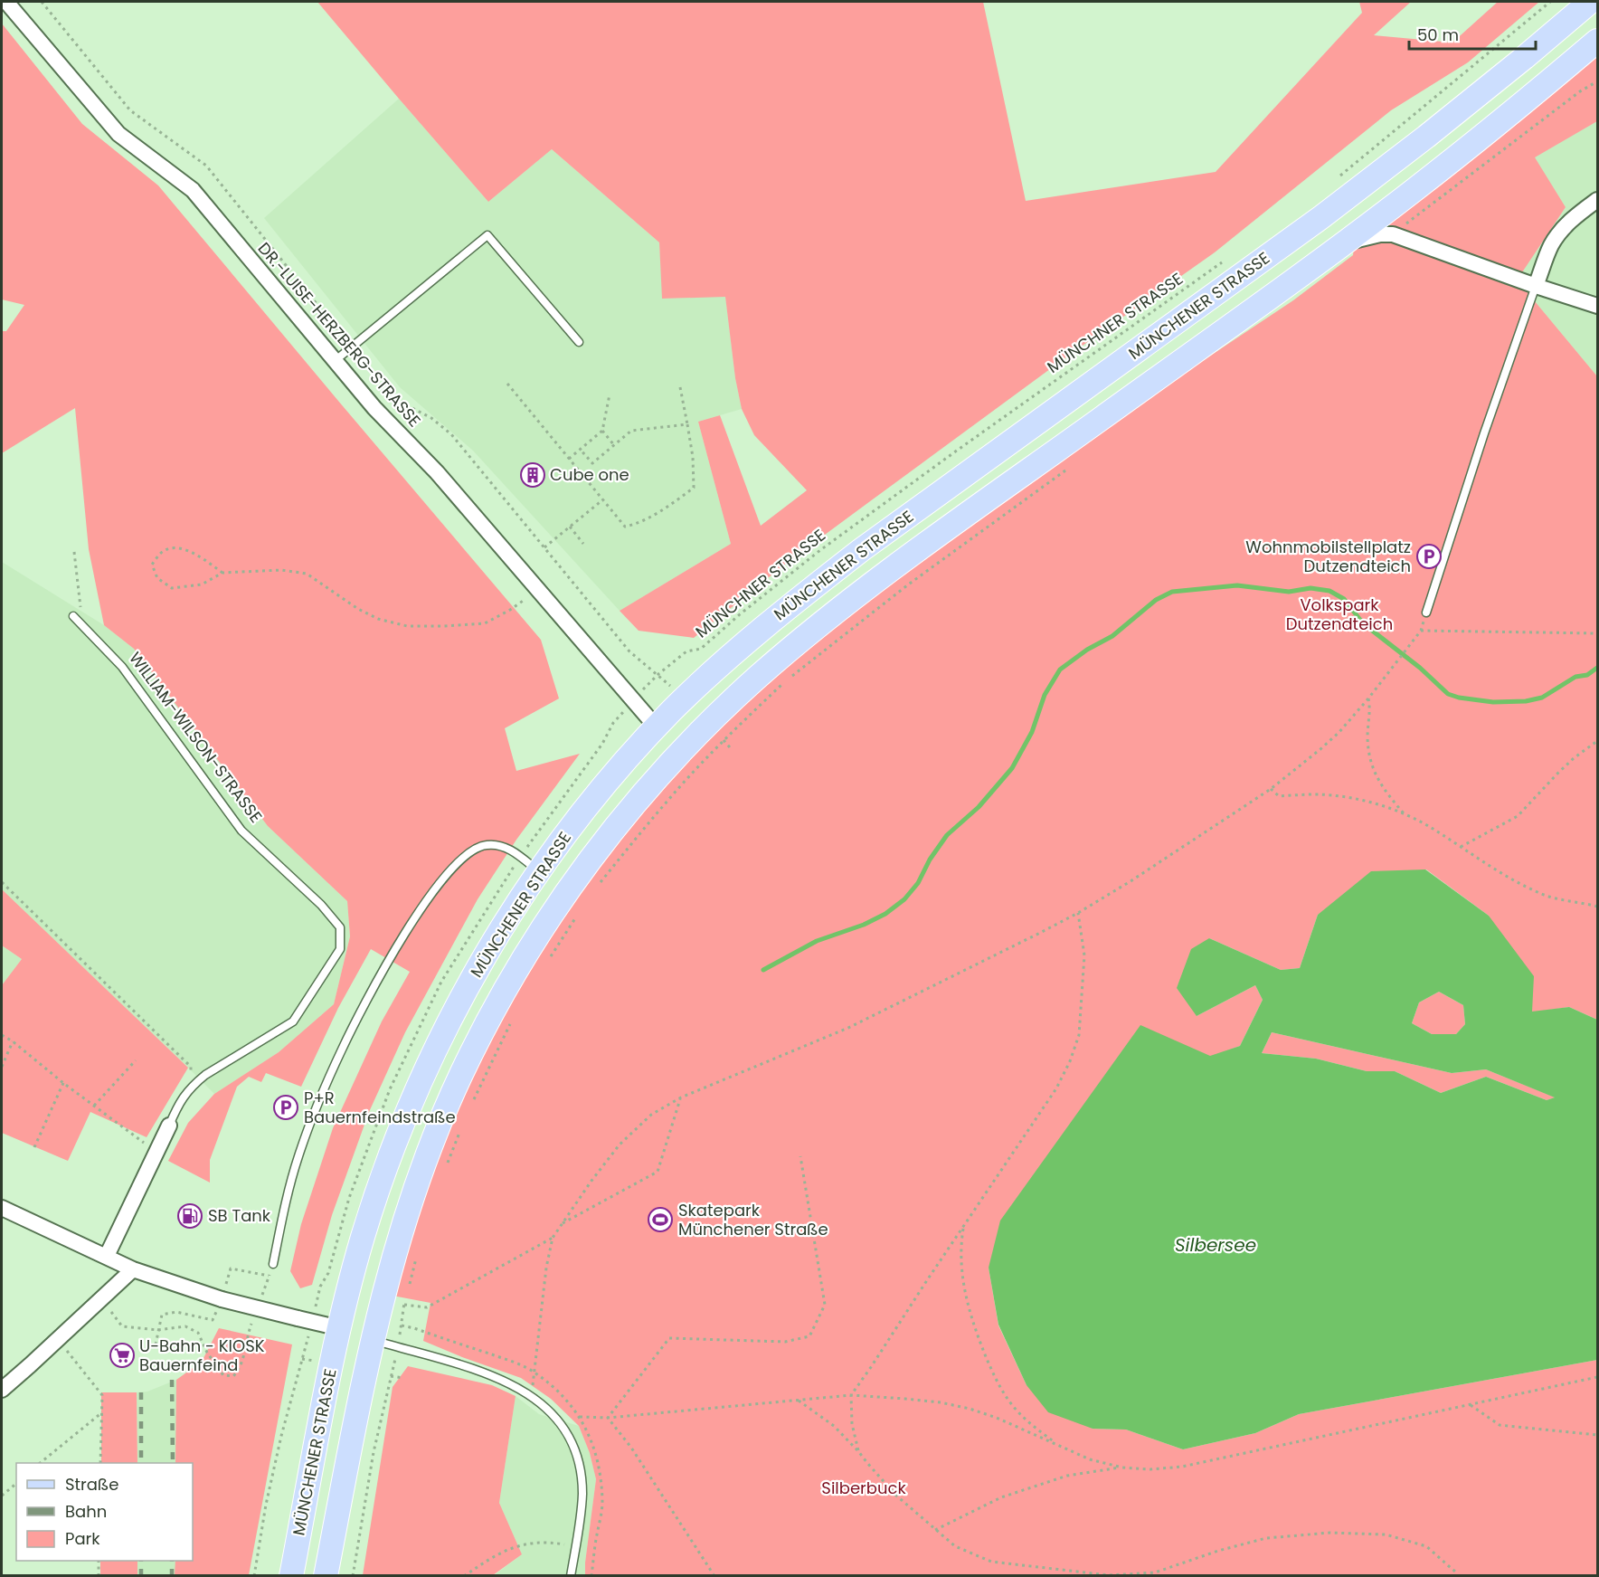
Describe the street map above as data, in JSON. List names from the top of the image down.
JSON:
{
  "streets": {
    "main road": ["MÜNCHENER STRASSE"],
    "street": ["DR.-LUISE-HERZBERG-STRASSE", "WILLIAM-WILSON-STRASSE"],
    "path": ["MÜNCHNER STRASSE"]
  },
  "crossings": [
    ["MÜNCHENER STRASSE", "DR.-LUISE-HERZBERG-STRASSE"],
    ["MÜNCHNER STRASSE", "DR.-LUISE-HERZBERG-STRASSE"]
  ],
  "water": ["Silbersee"],
  "parks": ["Volkspark Dutzendteich", "Silberbuck"],
  "places": {
    "building": ["Cube one"],
    "parking": ["Wohnmobilstellplatz Dutzendteich", "P+R Bauernfeindstraße"],
    "fuel station": ["SB Tank"],
    "sports": ["Skatepark Münchener Straße"],
    "supermarket": ["U-Bahn - KIOSK Bauernfeind"]
  },
  "legend": ["Straße", "Bahn", "Park"],
  "scale_bar": "50 m"
}
